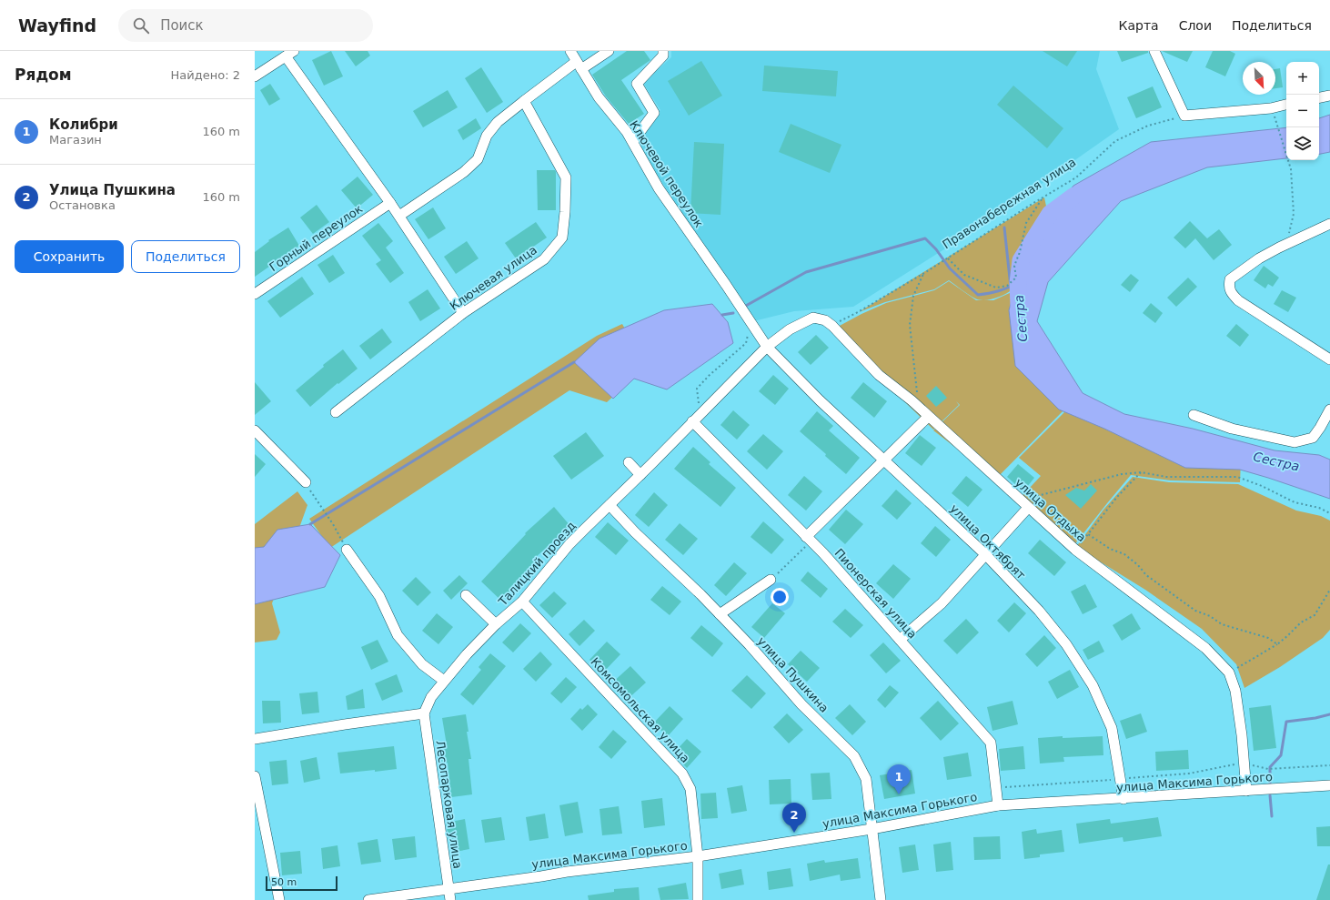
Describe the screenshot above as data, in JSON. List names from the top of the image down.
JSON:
{
  "streets": {
    "street": [
      "Ключевой переулок",
      "Горный переулок",
      "Ключевая улица",
      "улица Отдыха",
      "улица Октябрят",
      "Талицкий проезд",
      "Пионерская улица",
      "улица Пушкина",
      "Комсомольская улица",
      "улица Максима Горького",
      "Лесопарковая улица"
    ],
    "path": ["Правонабережная улица"]
  },
  "crossings": [
    ["Ключевой переулок", "улица Отдыха"],
    ["Ключевой переулок", "улица Октябрят"],
    ["Ключевой переулок", "Талицкий проезд"],
    ["Правонабережная улица", "улица Отдыха"],
    ["улица Отдыха", "улица Октябрят"],
    ["улица Отдыха", "Талицкий проезд"],
    ["улица Отдыха", "улица Максима Горького"],
    ["улица Октябрят", "Талицкий проезд"],
    ["улица Октябрят", "улица Максима Горького"],
    ["Талицкий проезд", "Пионерская улица"],
    ["Талицкий проезд", "улица Пушкина"],
    ["Талицкий проезд", "Комсомольская улица"],
    ["Талицкий проезд", "Лесопарковая улица"],
    ["Пионерская улица", "улица Максима Горького"],
    ["улица Пушкина", "улица Максима Горького"],
    ["Комсомольская улица", "улица Максима Горького"],
    ["улица Максима Горького", "Лесопарковая улица"]
  ],
  "water": ["Сестра"],
  "scale_bar": "50 m",
  "north": "bottom right",
  "page": {
    "header": "Wayfind",
    "search": "Поиск",
    "nav": ["Карта", "Слои", "Поделиться"],
    "heading": ["Рядом", "Найдено: 2"],
    "map_buttons": ["+", "−"],
    "list": [
      {
        "mark": "1",
        "name": "Колибри",
        "note": "Магазин",
        "value": "160 m"
      },
      {
        "mark": "2",
        "name": "Улица Пушкина",
        "note": "Остановка",
        "value": "160 m"
      }
    ],
    "buttons": ["Сохранить", "Поделиться"],
    "pins": ["1", "2"],
    "scale": "50 m"
  }
}
